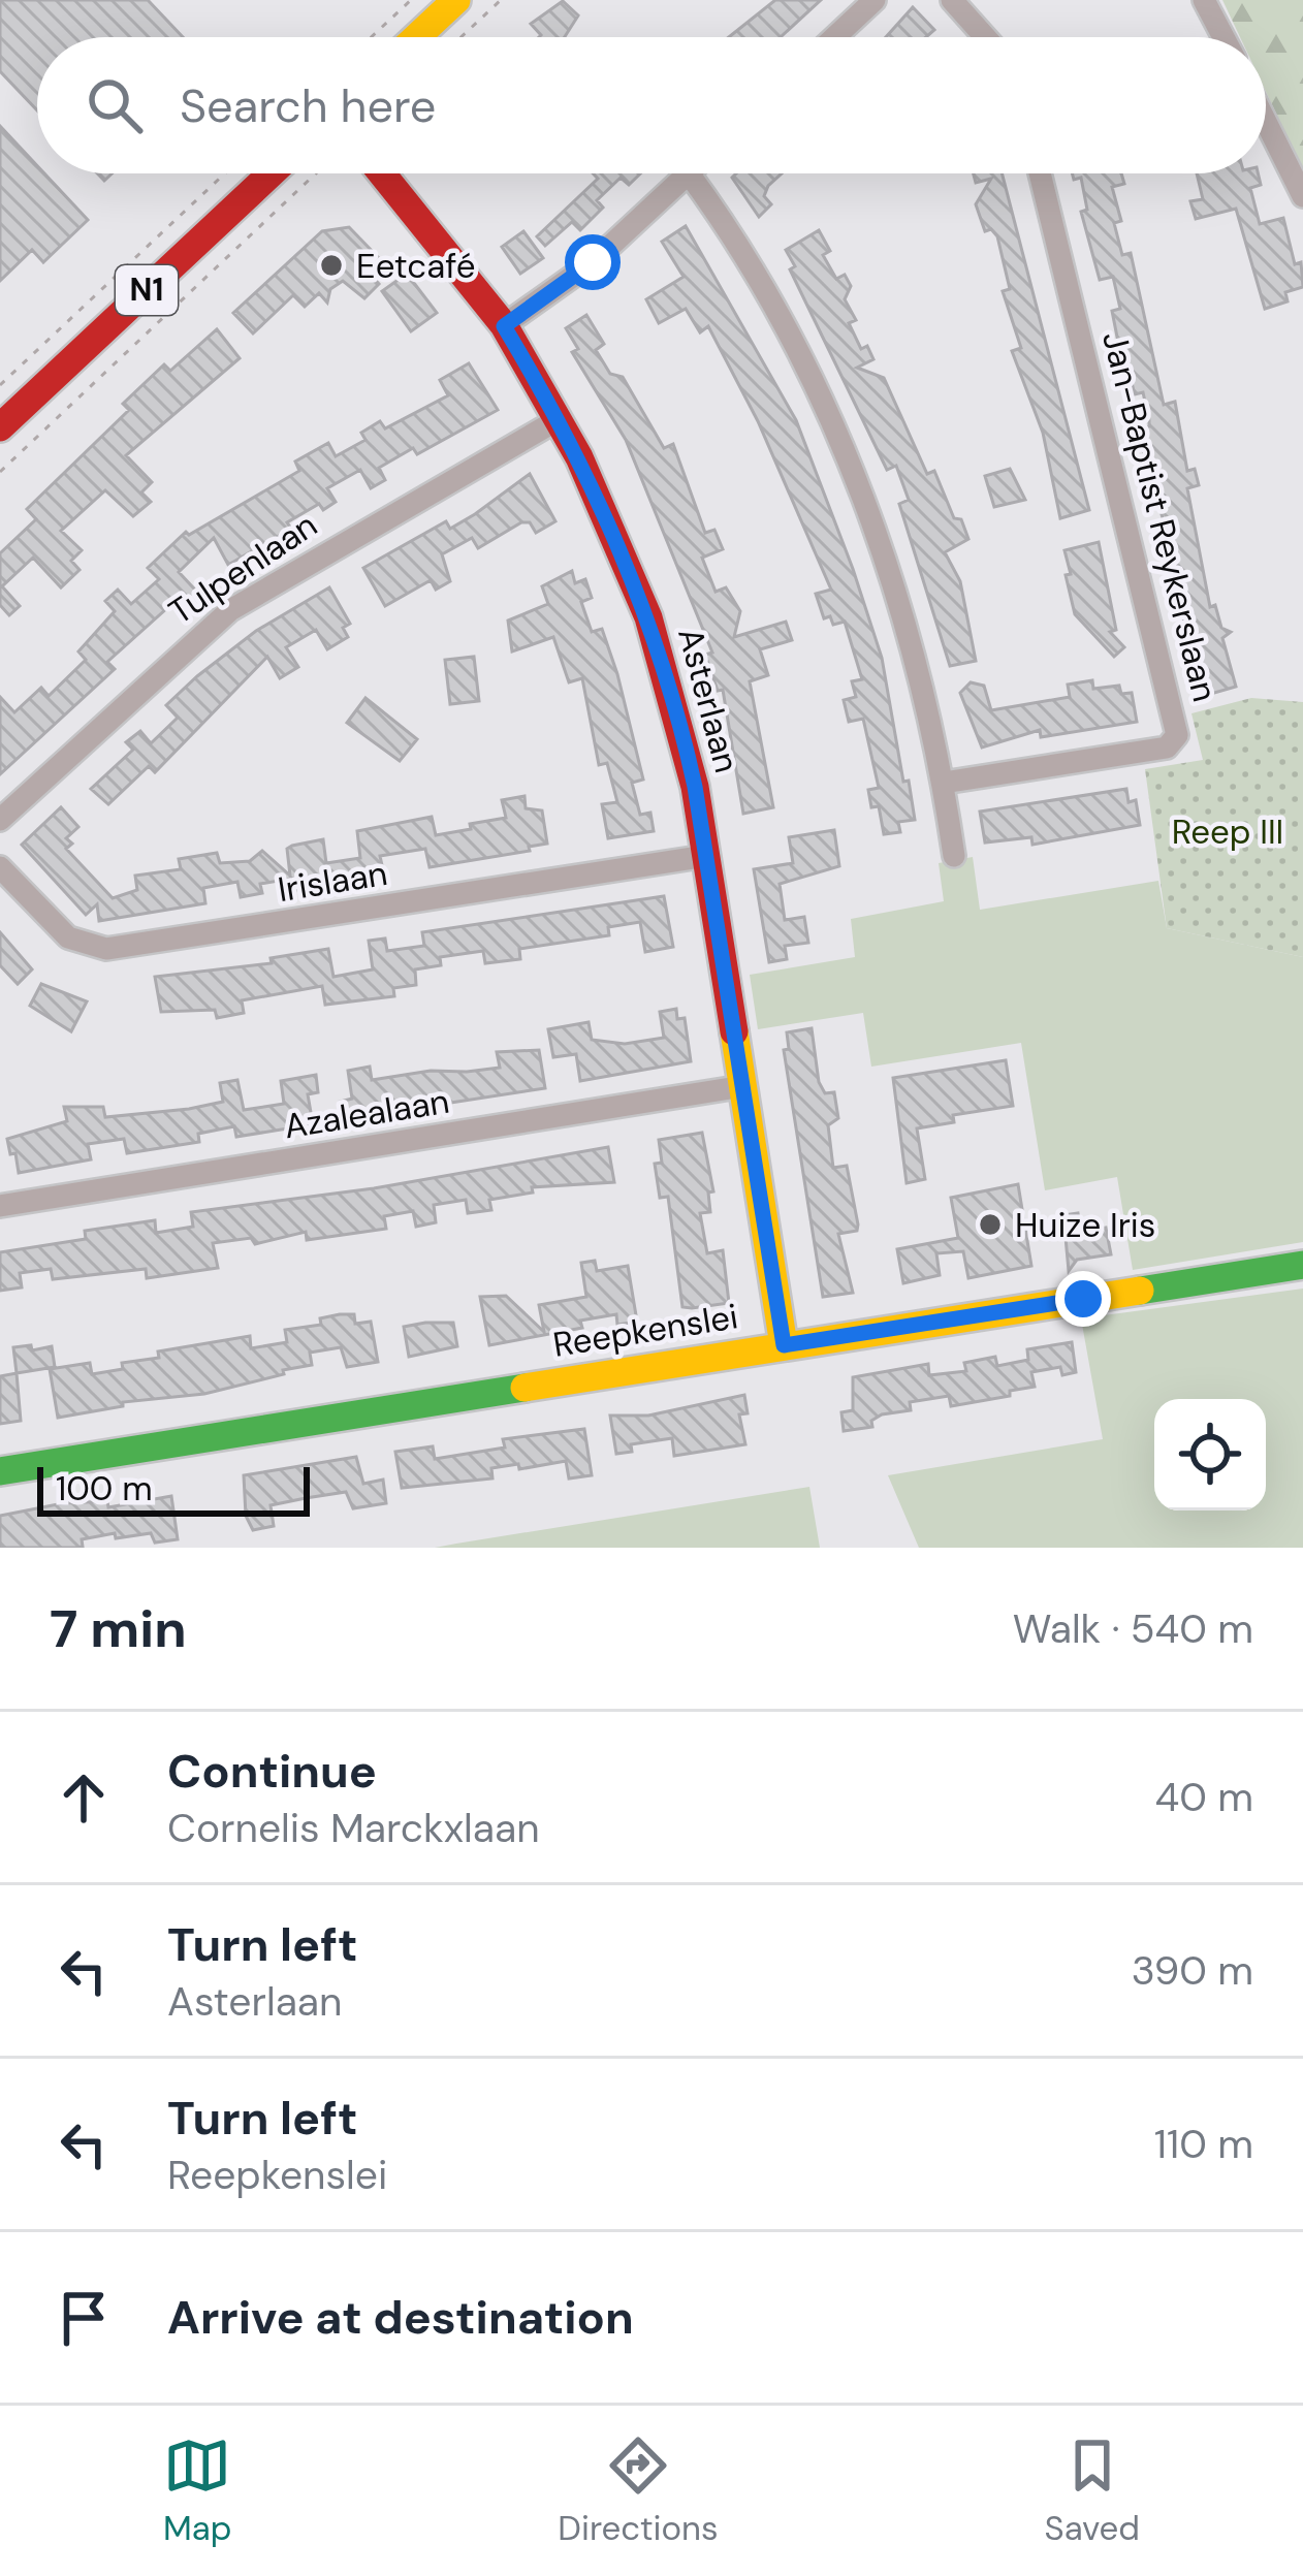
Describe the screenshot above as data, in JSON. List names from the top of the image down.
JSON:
{
  "streets": {
    "street": [
      "N1",
      "Jan-Baptist Reykerslaan",
      "Tulpenlaan",
      "Asterlaan",
      "Irislaan",
      "Azalealaan",
      "Reepkenslei"
    ]
  },
  "crossings": [
    ["Tulpenlaan", "Asterlaan"],
    ["Asterlaan", "Irislaan"],
    ["Asterlaan", "Azalealaan"],
    ["Asterlaan", "Reepkenslei"]
  ],
  "parks": ["Reep III"],
  "places": ["Eetcafé", "Huize Iris"],
  "scale_bar": "100 m",
  "page": {
    "search": "Search here",
    "scale": "100 m",
    "heading": ["7 min", "Walk · 540 m"],
    "list": [
      ["Continue", "Cornelis Marckxlaan", "40 m"],
      ["Turn left", "Asterlaan", "390 m"],
      ["Turn left", "Reepkenslei", "110 m"],
      "Arrive at destination"
    ],
    "nav": ["Map", "Directions", "Saved"]
  }
}
